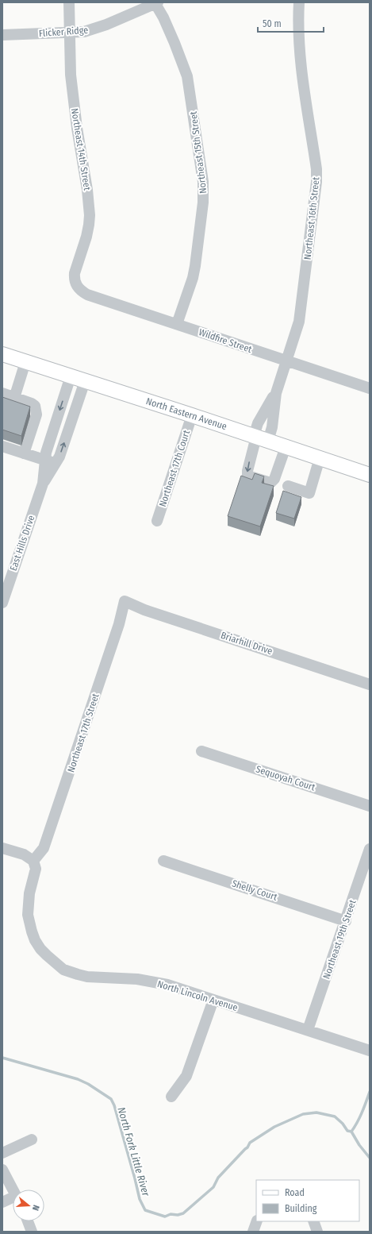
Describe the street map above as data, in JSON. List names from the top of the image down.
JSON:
{
  "streets": {
    "main road": ["North Eastern Avenue"],
    "street": [
      "Flicker Ridge",
      "Northeast 14th Street",
      "Northeast 15th Street",
      "Northeast 16th Street",
      "Wildfire Street",
      "Northeast 17th Court",
      "East Hills Drive",
      "Briarhill Drive",
      "Northeast 17th Street",
      "Sequoyah Court",
      "Shelly Court",
      "Northeast 19th Street",
      "North Lincoln Avenue"
    ]
  },
  "crossings": [
    ["Flicker Ridge", "Northeast 14th Street"],
    ["Flicker Ridge", "Northeast 15th Street"],
    ["Northeast 14th Street", "Wildfire Street"],
    ["Northeast 15th Street", "Wildfire Street"],
    ["Northeast 16th Street", "Wildfire Street"],
    ["Northeast 16th Street", "North Eastern Avenue"],
    ["North Eastern Avenue", "Northeast 17th Court"],
    ["North Eastern Avenue", "East Hills Drive"],
    ["Briarhill Drive", "Northeast 17th Street"],
    ["Northeast 17th Street", "North Lincoln Avenue"],
    ["Shelly Court", "Northeast 19th Street"],
    ["Northeast 19th Street", "North Lincoln Avenue"]
  ],
  "water": ["North Fork Little River"],
  "legend": ["Road", "Building"],
  "scale_bar": "50 m",
  "north": "right"
}
